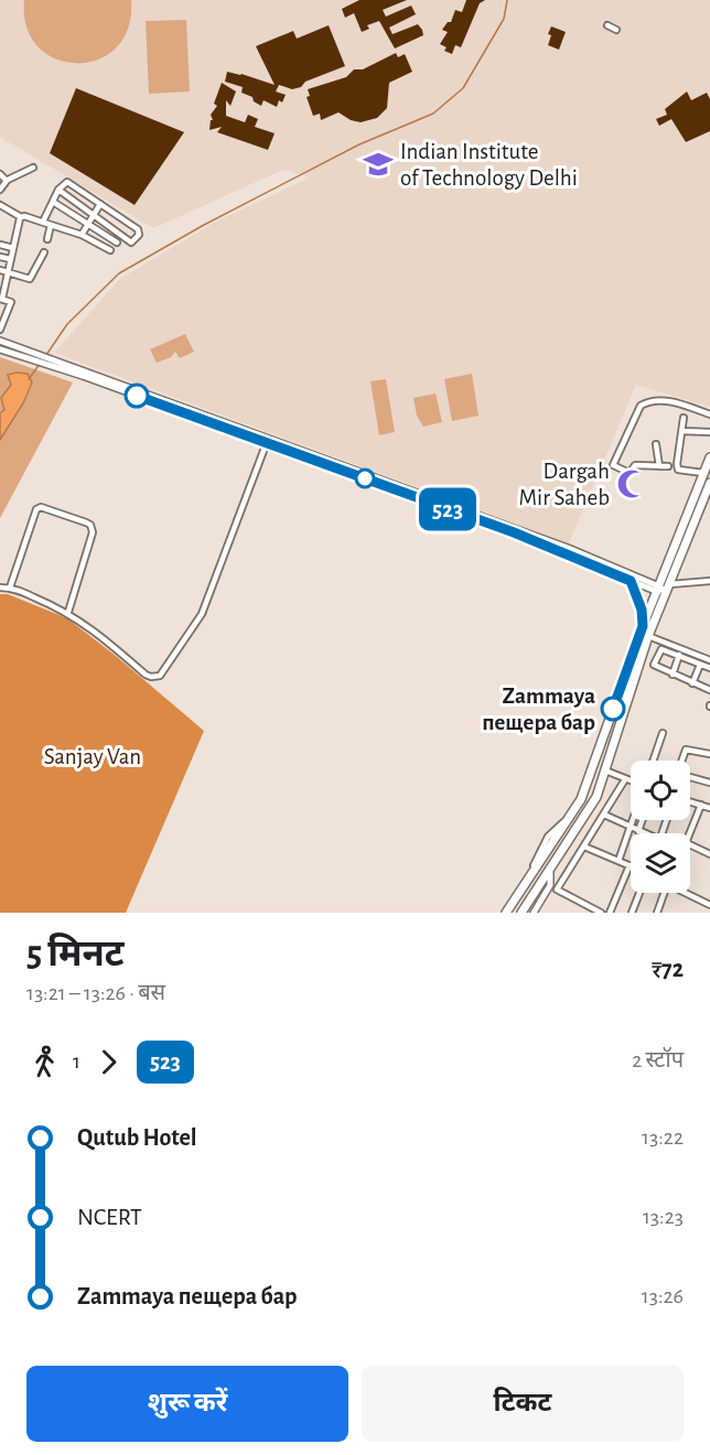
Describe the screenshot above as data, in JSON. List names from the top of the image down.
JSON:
{
  "parks": ["Sanjay Van"],
  "places": {
    "school or university": ["Indian Institute of Technology Delhi"],
    "mosque": ["Dargah Mir Saheb"],
    "other": ["Zammaya пещера бар"]
  },
  "lines": ["bus line 523"],
  "page": {
    "on_map": "523",
    "heading": ["5 मिनट", "13:21 – 13:26 · बस", "₹72"],
    "legs": ["1", "523", "2 स्टॉप"],
    "list": [
      {
        "name": "Qutub Hotel",
        "value": "13:22"
      },
      {
        "name": "NCERT",
        "value": "13:23"
      },
      {
        "name": "Zammaya пещера бар",
        "value": "13:26"
      }
    ],
    "buttons": ["शुरू करें", "टिकट"]
  }
}
